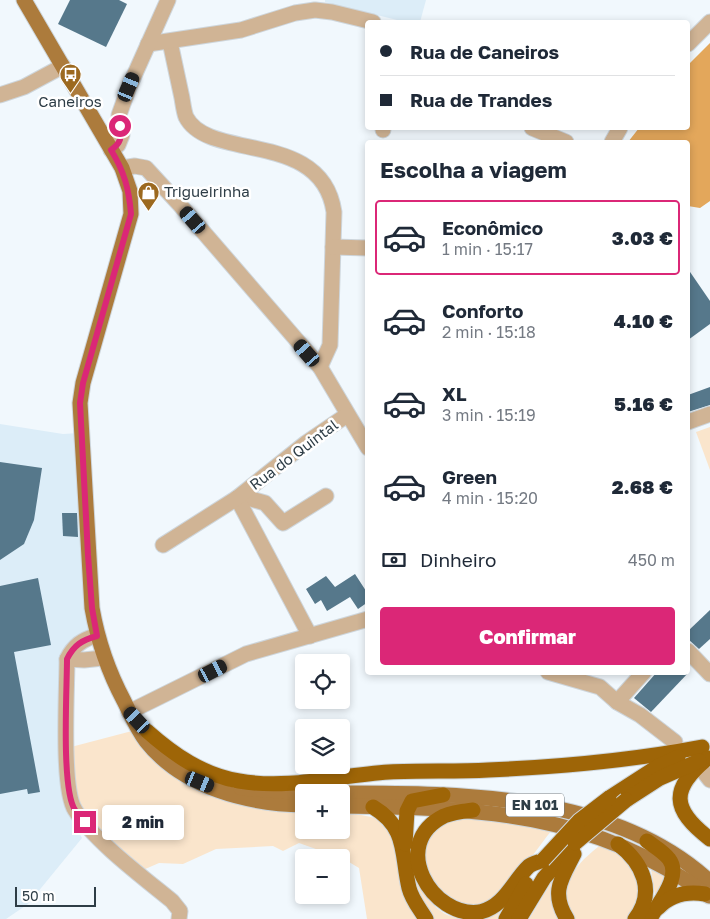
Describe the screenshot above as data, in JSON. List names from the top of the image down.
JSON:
{
  "streets": {
    "highway": ["EN 101"],
    "street": ["Rua do Quintal"]
  },
  "places": {
    "bus stop": ["Caneiros"],
    "shop": ["Trigueirinha"]
  },
  "scale_bar": "50 m",
  "page": {
    "banner": ["Rua de Caneiros", "Rua de Trandes"],
    "heading": "Escolha a viagem",
    "list": [
      {
        "name": "Econômico",
        "note": "1 min · 15:17",
        "value": "3.03 €"
      },
      {
        "name": "Conforto",
        "note": "2 min · 15:18",
        "value": "4.10 €"
      },
      {
        "name": "XL",
        "note": "3 min · 15:19",
        "value": "5.16 €"
      },
      {
        "name": "Green",
        "note": "4 min · 15:20",
        "value": "2.68 €"
      }
    ],
    "pay": ["Dinheiro", "450 m"],
    "buttons": "Confirmar",
    "map_buttons": ["+", "−"],
    "bubble": "2 min",
    "scale": "50 m"
  }
}
